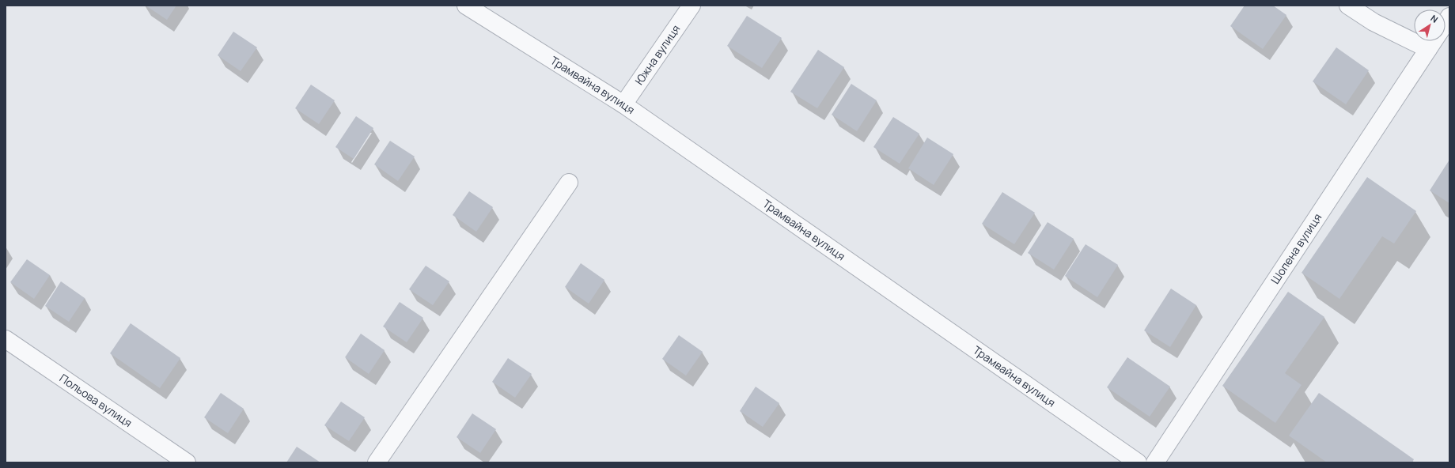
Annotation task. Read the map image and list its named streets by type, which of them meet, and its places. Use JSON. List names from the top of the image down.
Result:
{
  "streets": {
    "street": [
      "Южна вулиця",
      "Трамвайна вулиця",
      "Шопена вулиця",
      "Польова вулиця"
    ]
  },
  "crossings": [
    ["Южна вулиця", "Трамвайна вулиця"]
  ],
  "north": "top right"
}
